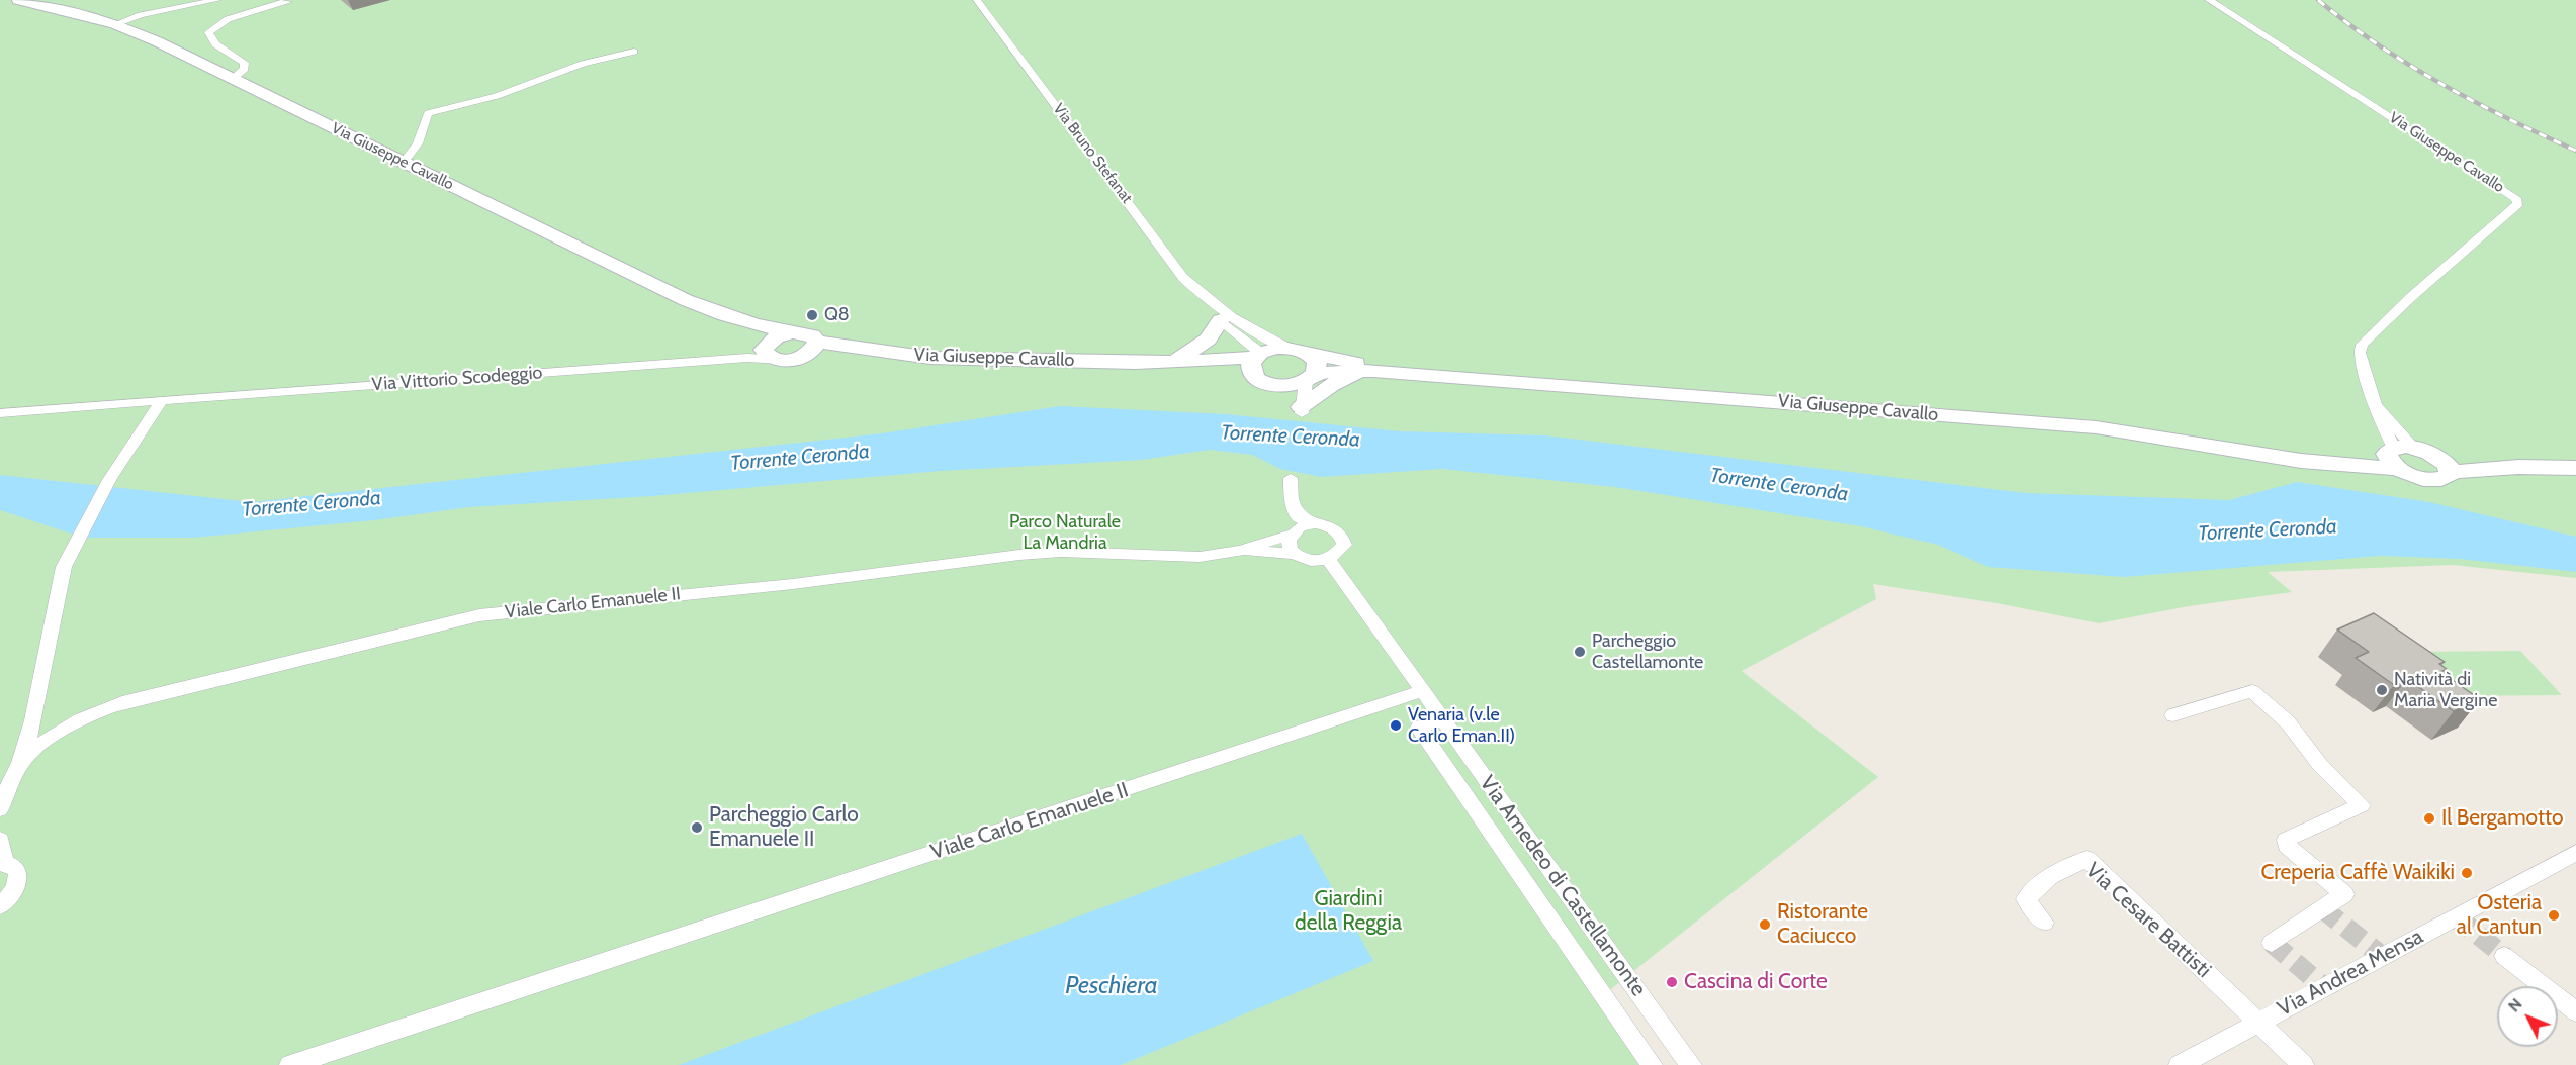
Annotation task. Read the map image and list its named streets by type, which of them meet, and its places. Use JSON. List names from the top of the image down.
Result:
{
  "streets": {
    "street": [
      "Via Giuseppe Cavallo",
      "Via Bruno Stefanat",
      "Via Vittorio Scodeggio",
      "Viale Carlo Emanuele II",
      "Via Amedeo di Castellamonte",
      "Via Cesare Battisti",
      "Via Andrea Mensa"
    ]
  },
  "crossings": [
    ["Via Giuseppe Cavallo", "Via Bruno Stefanat"],
    ["Via Giuseppe Cavallo", "Via Vittorio Scodeggio"],
    ["Viale Carlo Emanuele II", "Via Amedeo di Castellamonte"],
    ["Via Cesare Battisti", "Via Andrea Mensa"]
  ],
  "water": ["Torrente Ceronda", "Peschiera"],
  "parks": ["Parco Naturale La Mandria", "Giardini della Reggia"],
  "places": [
    "Q8",
    "Parcheggio Castellamonte",
    "Natività di Maria Vergine",
    "Venaria (v.le Carlo Eman.II)",
    "Il Bergamotto",
    "Parcheggio Carlo Emanuele II",
    "Creperia Caffè Waikiki",
    "Osteria al Cantun",
    "Ristorante Caciucco",
    "Cascina di Corte"
  ],
  "north": "top left"
}
